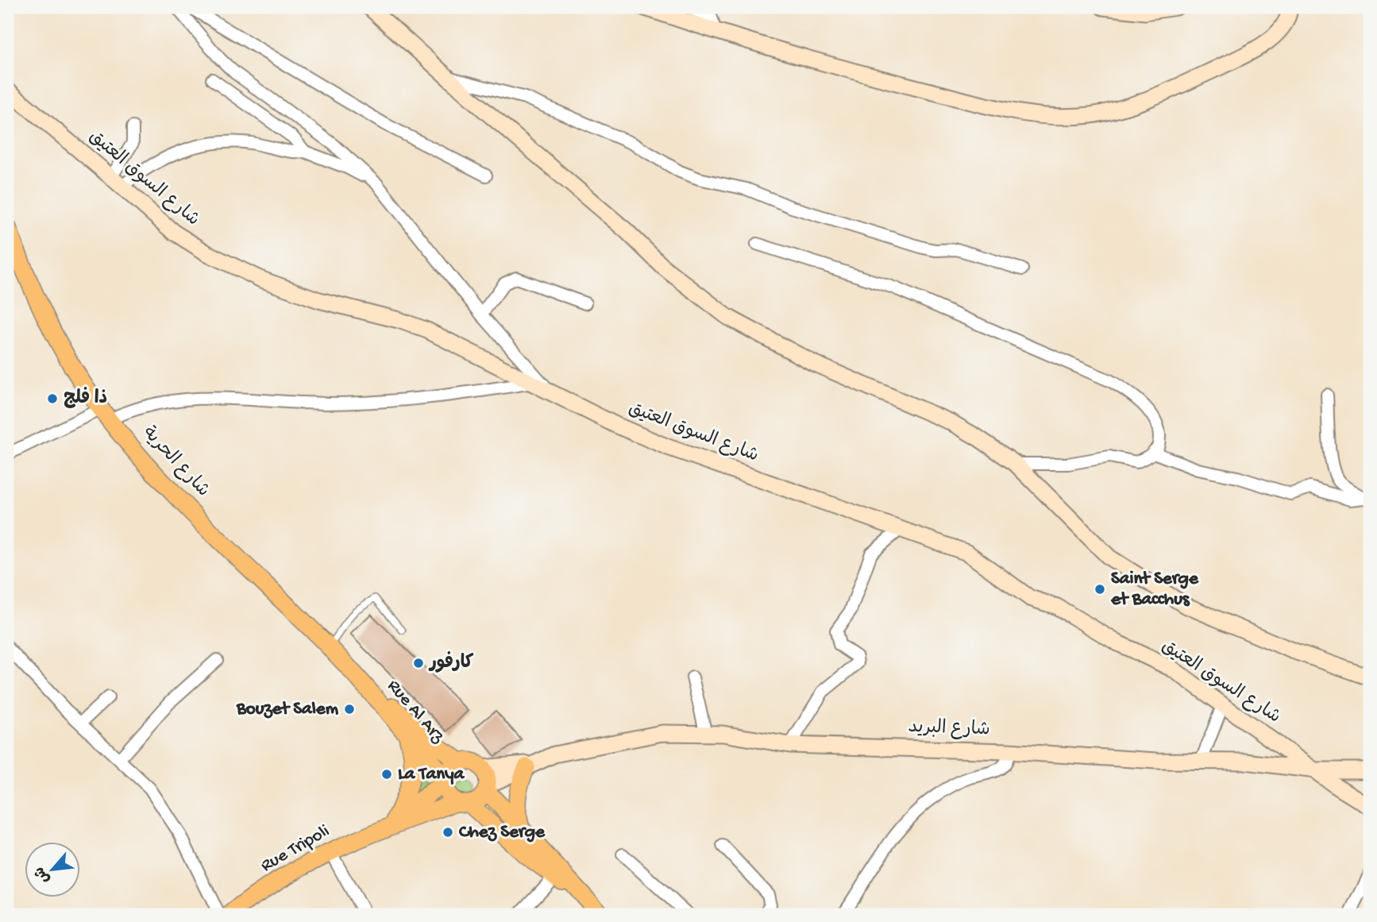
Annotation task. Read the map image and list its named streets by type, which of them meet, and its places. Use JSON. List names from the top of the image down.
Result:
{
  "streets": {
    "main road": ["شارع الحرية", "Rue Al Arz", "Rue Tripoli"],
    "street": ["شارع السوق العتيق", "شارع البريد"]
  },
  "crossings": [
    ["شارع السوق العتيق", "شارع البريد"],
    ["شارع الحرية", "Rue Al Arz"],
    ["Rue Al Arz", "شارع البريد"],
    ["Rue Al Arz", "Rue Tripoli"],
    ["شارع البريد", "Rue Tripoli"]
  ],
  "places": [
    "ذا فلج",
    "Saint Serge et Bacchus",
    "كارفور",
    "Bouzet Salem",
    "La Tanya",
    "Chez Serge"
  ],
  "north": "bottom left"
}
